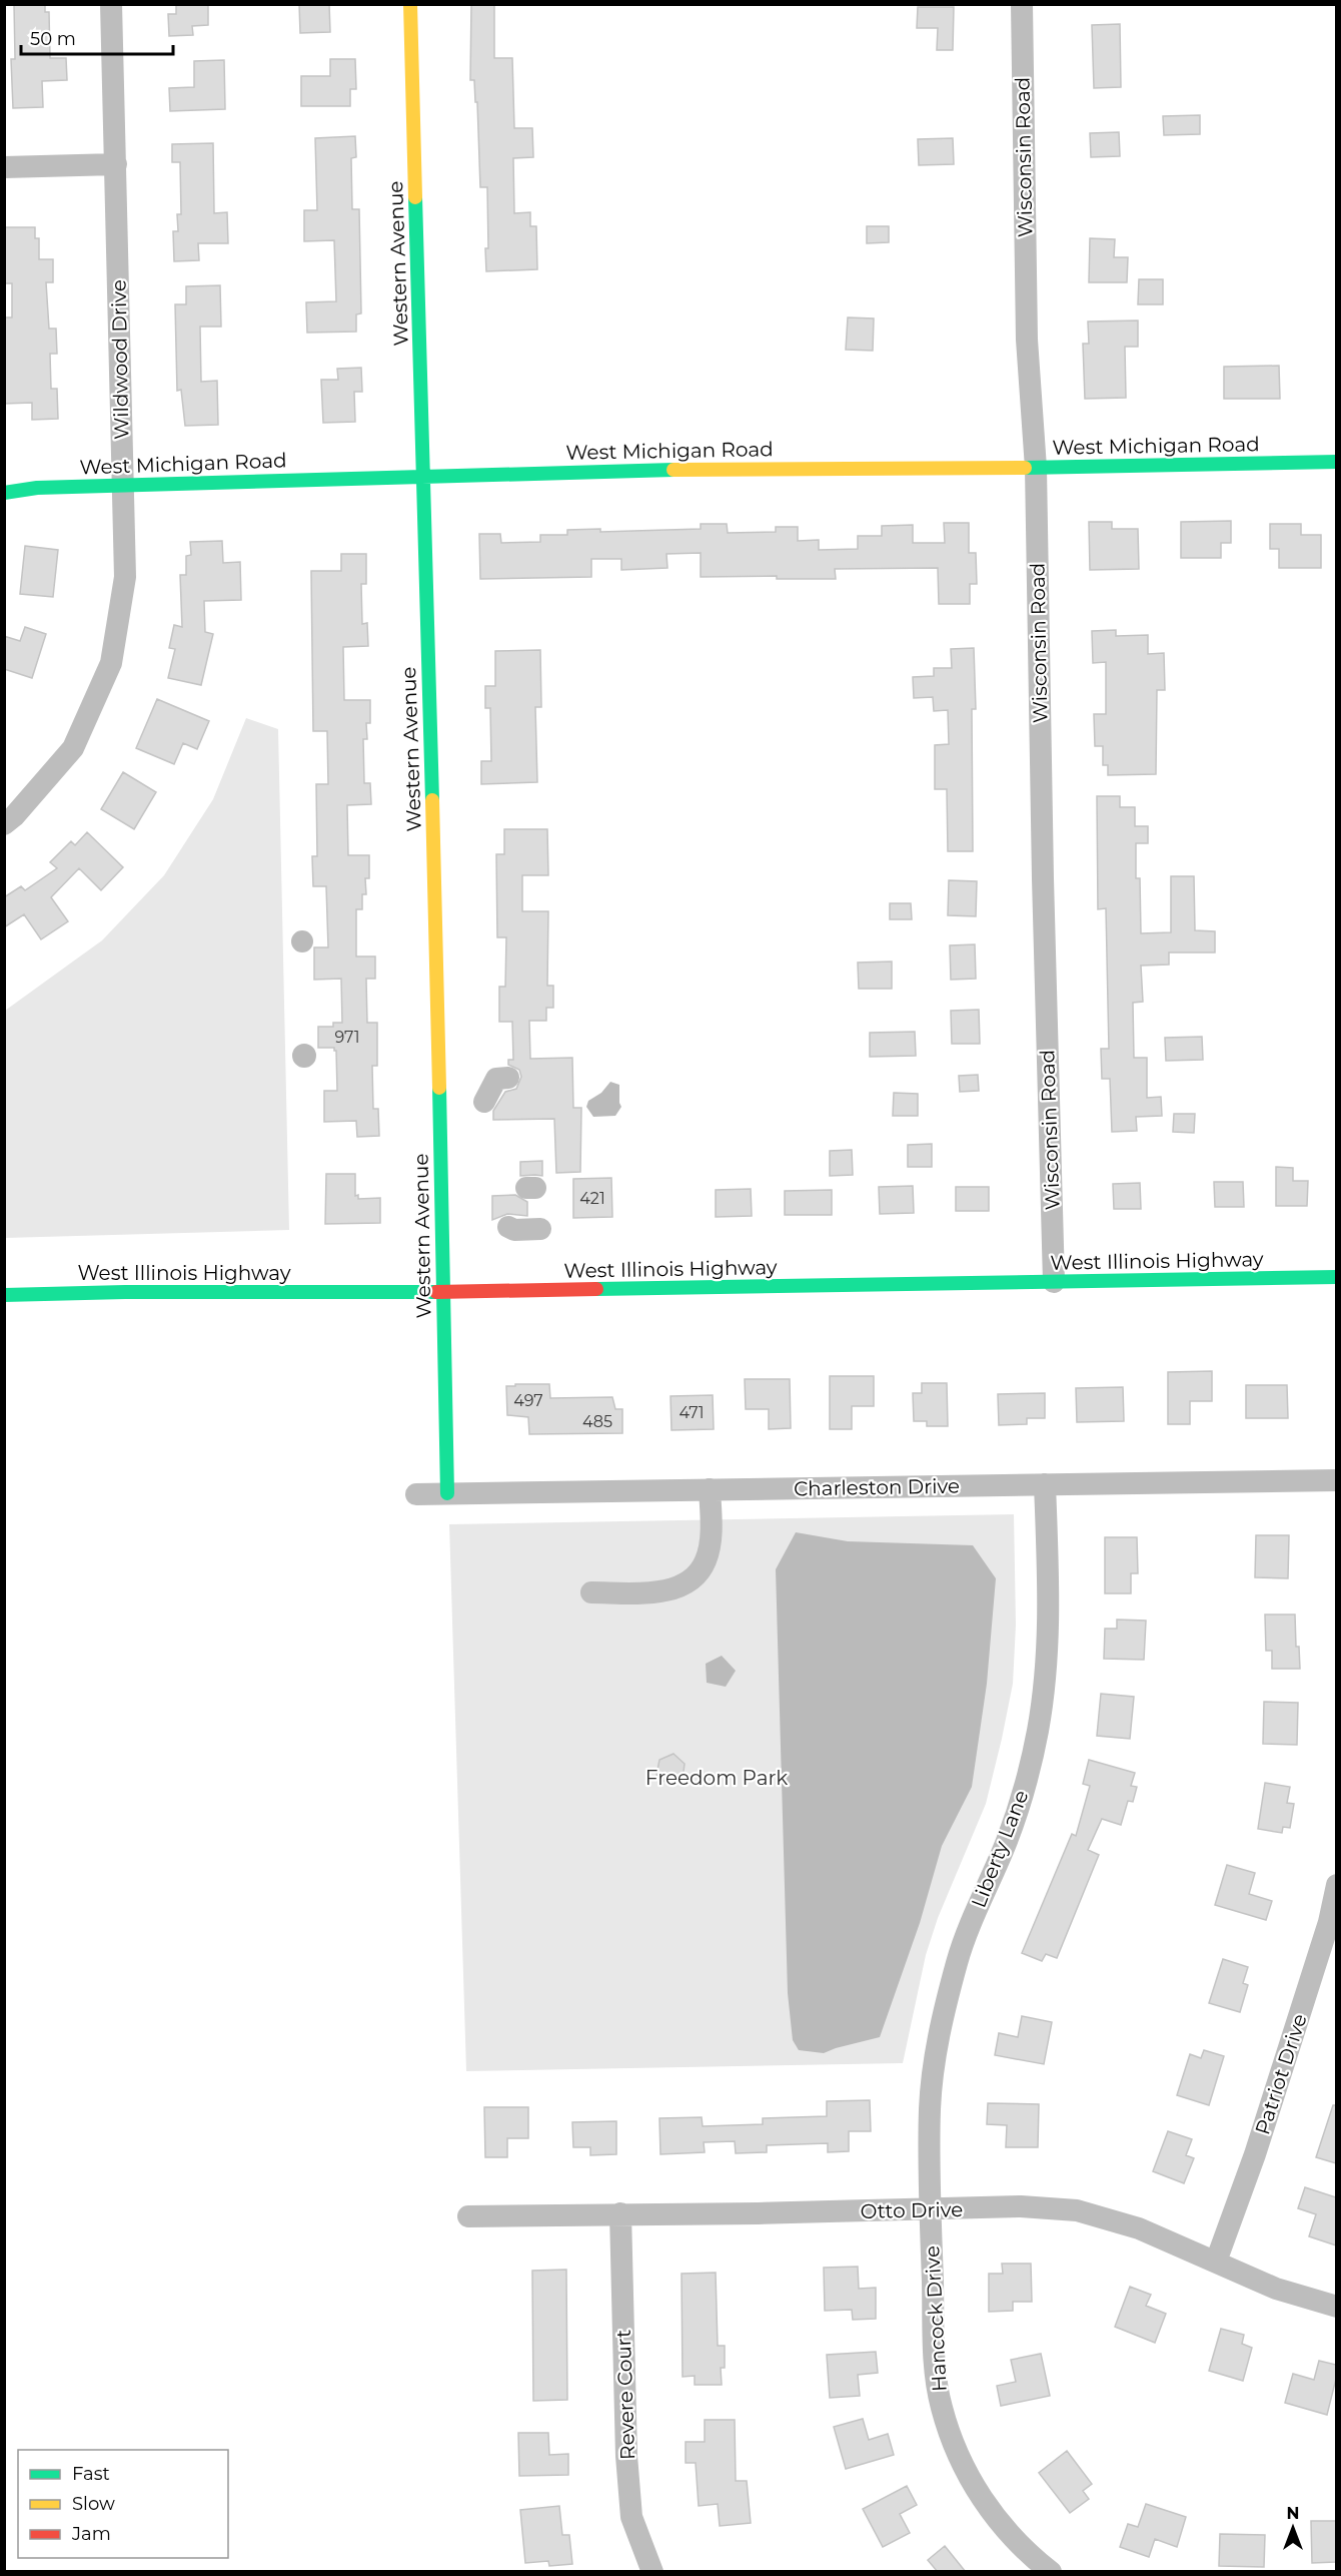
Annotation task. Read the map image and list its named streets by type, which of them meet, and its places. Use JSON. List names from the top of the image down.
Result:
{
  "streets": {
    "street": [
      "Wisconsin Road",
      "Western Avenue",
      "Wildwood Drive",
      "West Michigan Road",
      "West Illinois Highway",
      "Charleston Drive",
      "Liberty Lane",
      "Patriot Drive",
      "Otto Drive",
      "Hancock Drive",
      "Revere Court"
    ]
  },
  "crossings": [
    ["Wisconsin Road", "West Michigan Road"],
    ["Wisconsin Road", "West Illinois Highway"],
    ["Western Avenue", "West Michigan Road"],
    ["Western Avenue", "West Illinois Highway"],
    ["Western Avenue", "Charleston Drive"],
    ["Wildwood Drive", "West Michigan Road"],
    ["Charleston Drive", "Liberty Lane"],
    ["Liberty Lane", "Otto Drive"],
    ["Liberty Lane", "Hancock Drive"],
    ["Patriot Drive", "Otto Drive"],
    ["Otto Drive", "Hancock Drive"],
    ["Otto Drive", "Revere Court"]
  ],
  "parks": ["Freedom Park"],
  "house_numbers": [
    "971",
    "421",
    "497",
    "471",
    "485"
  ],
  "legend": ["Fast", "Slow", "Jam"],
  "scale_bar": "50 m",
  "north": "top"
}
